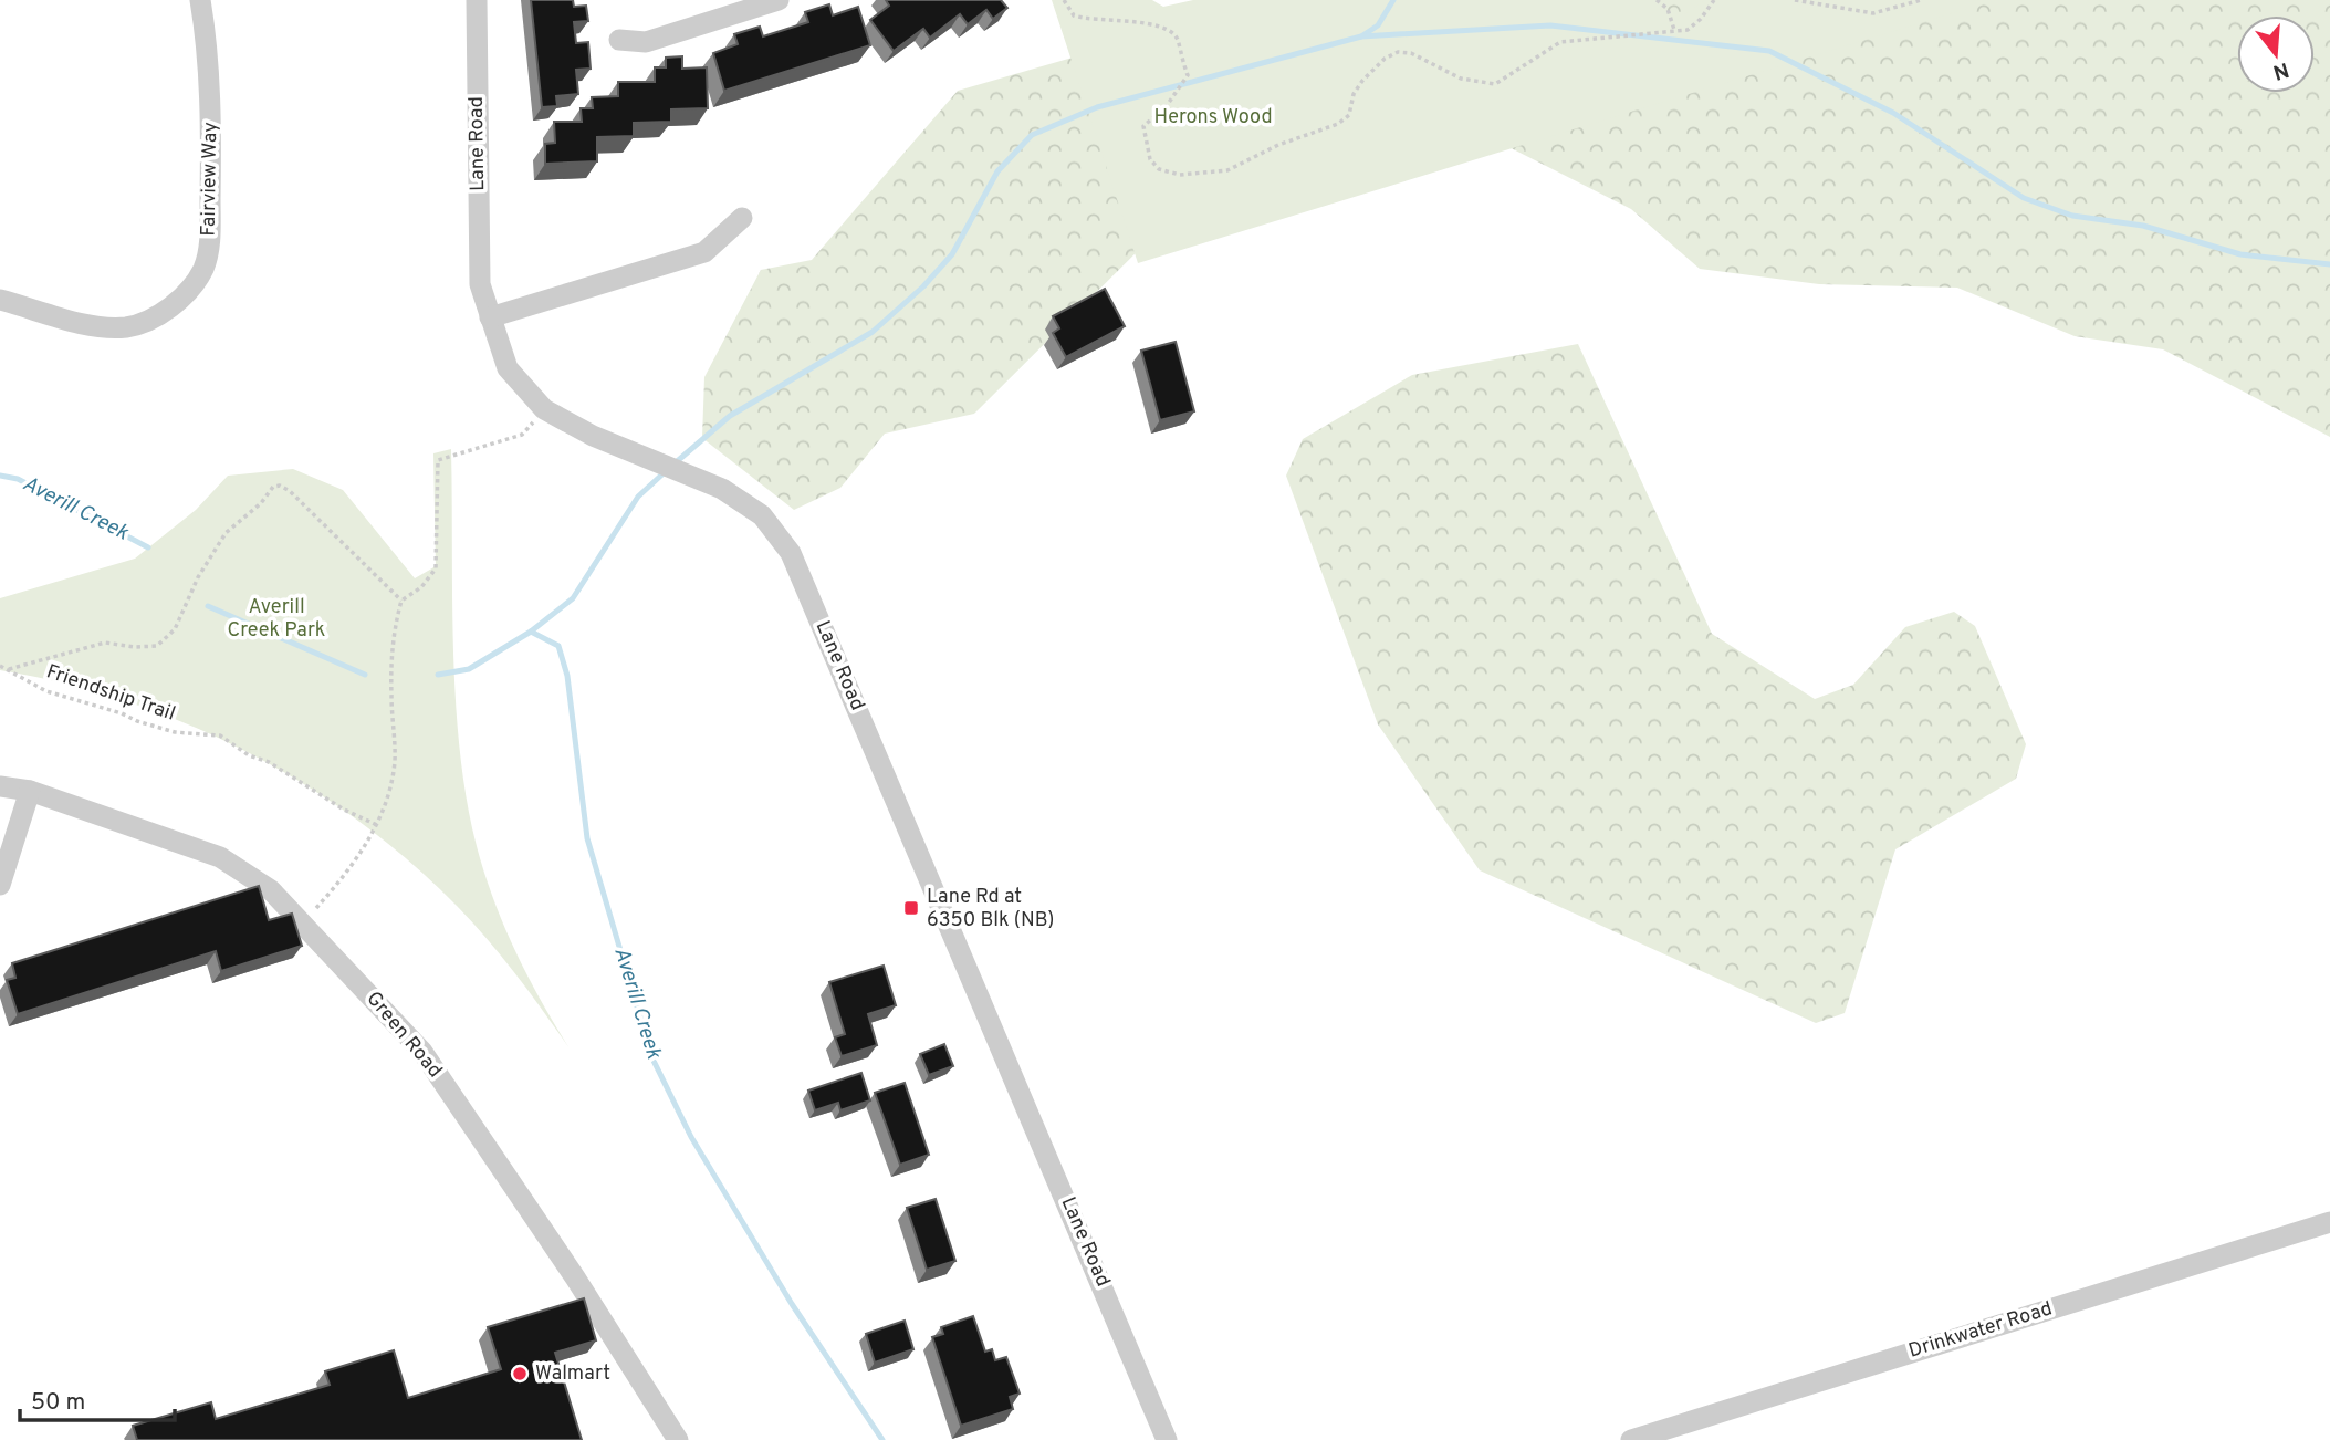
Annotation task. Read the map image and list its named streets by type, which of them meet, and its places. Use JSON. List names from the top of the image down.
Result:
{
  "streets": {
    "street": [
      "Lane Road",
      "Fairview Way",
      "Green Road",
      "Drinkwater Road"
    ],
    "path": ["Friendship Trail"]
  },
  "water": ["Averill Creek"],
  "parks": ["Herons Wood", "Averill Creek Park"],
  "places": {
    "transit": ["Lane Rd at 6350 Blk (NB)"],
    "other": ["Walmart"]
  },
  "scale_bar": "50 m",
  "north": "bottom"
}
